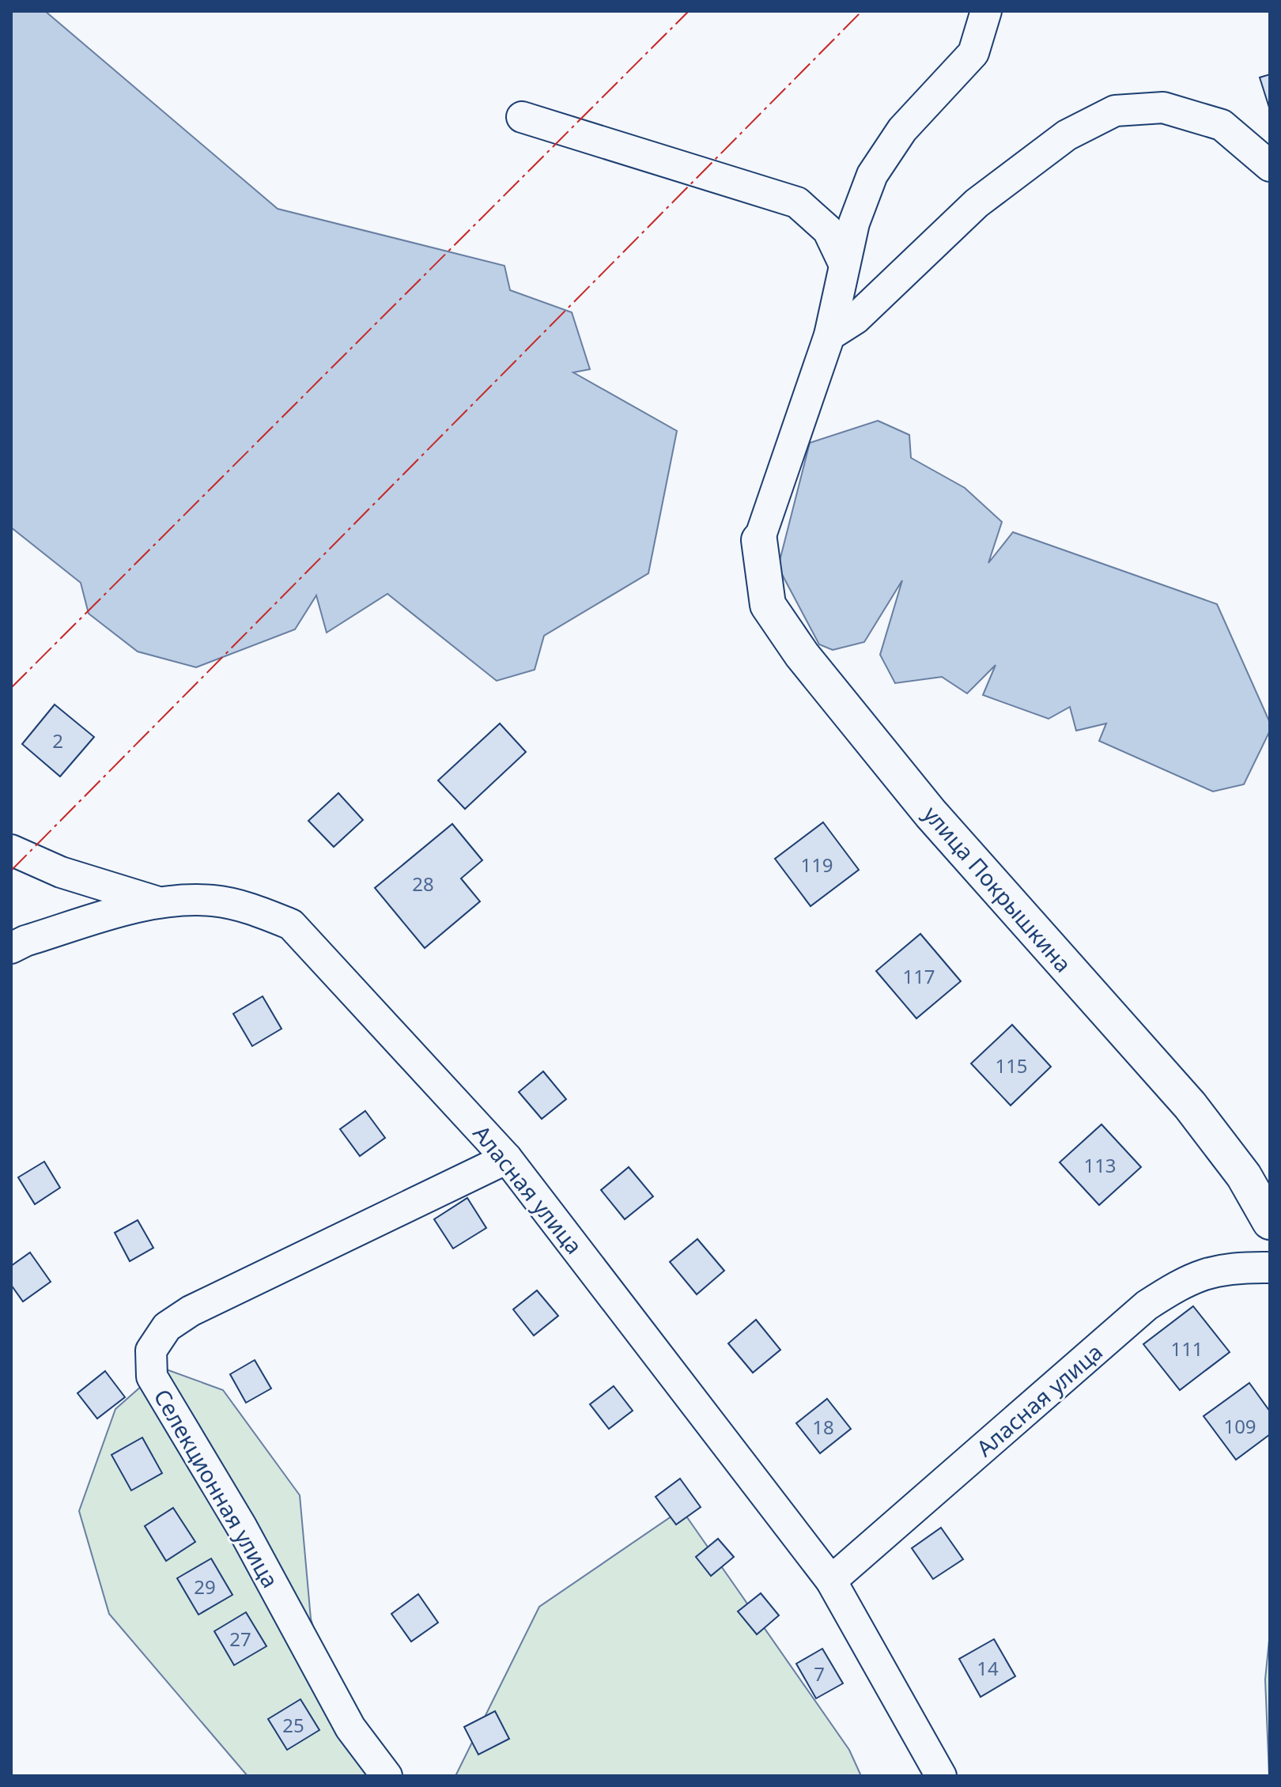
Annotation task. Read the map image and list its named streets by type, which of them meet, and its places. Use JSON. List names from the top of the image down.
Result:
{
  "streets": {
    "street": ["улица Покрышкина", "Аласная улица", "Селекционная улица"]
  },
  "crossings": [
    ["Аласная улица", "Селекционная улица"]
  ],
  "house_numbers": [
    "2",
    "119",
    "28",
    "117",
    "115",
    "113",
    "111",
    "109",
    "18",
    "29",
    "27",
    "14",
    "7",
    "25"
  ]
}
